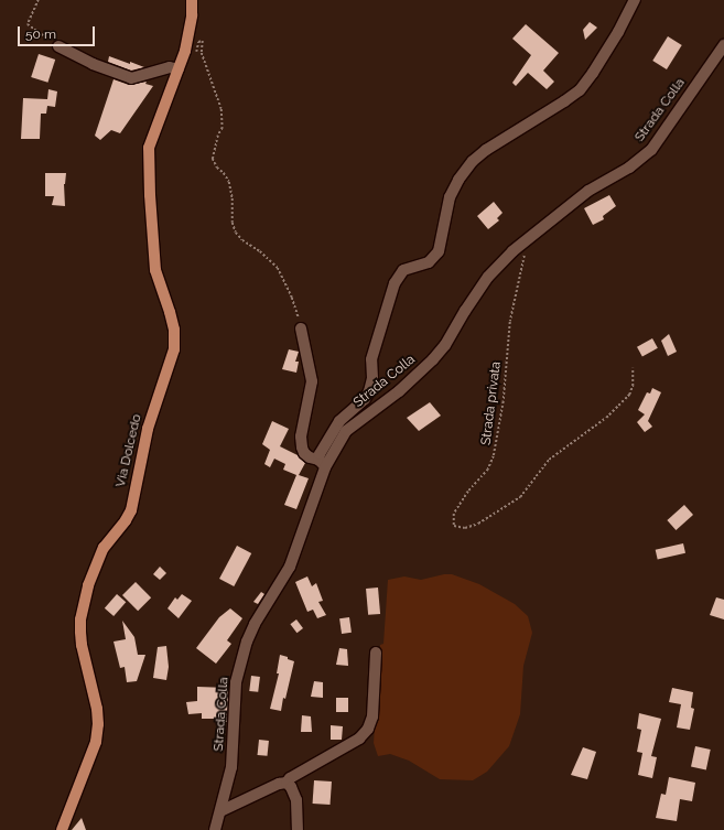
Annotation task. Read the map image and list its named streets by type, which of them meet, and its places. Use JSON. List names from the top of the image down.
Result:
{
  "streets": {
    "main road": ["Via Dolcedo"],
    "street": ["Strada Colla"],
    "path": ["Strada privata"]
  },
  "scale_bar": "50 m"
}
